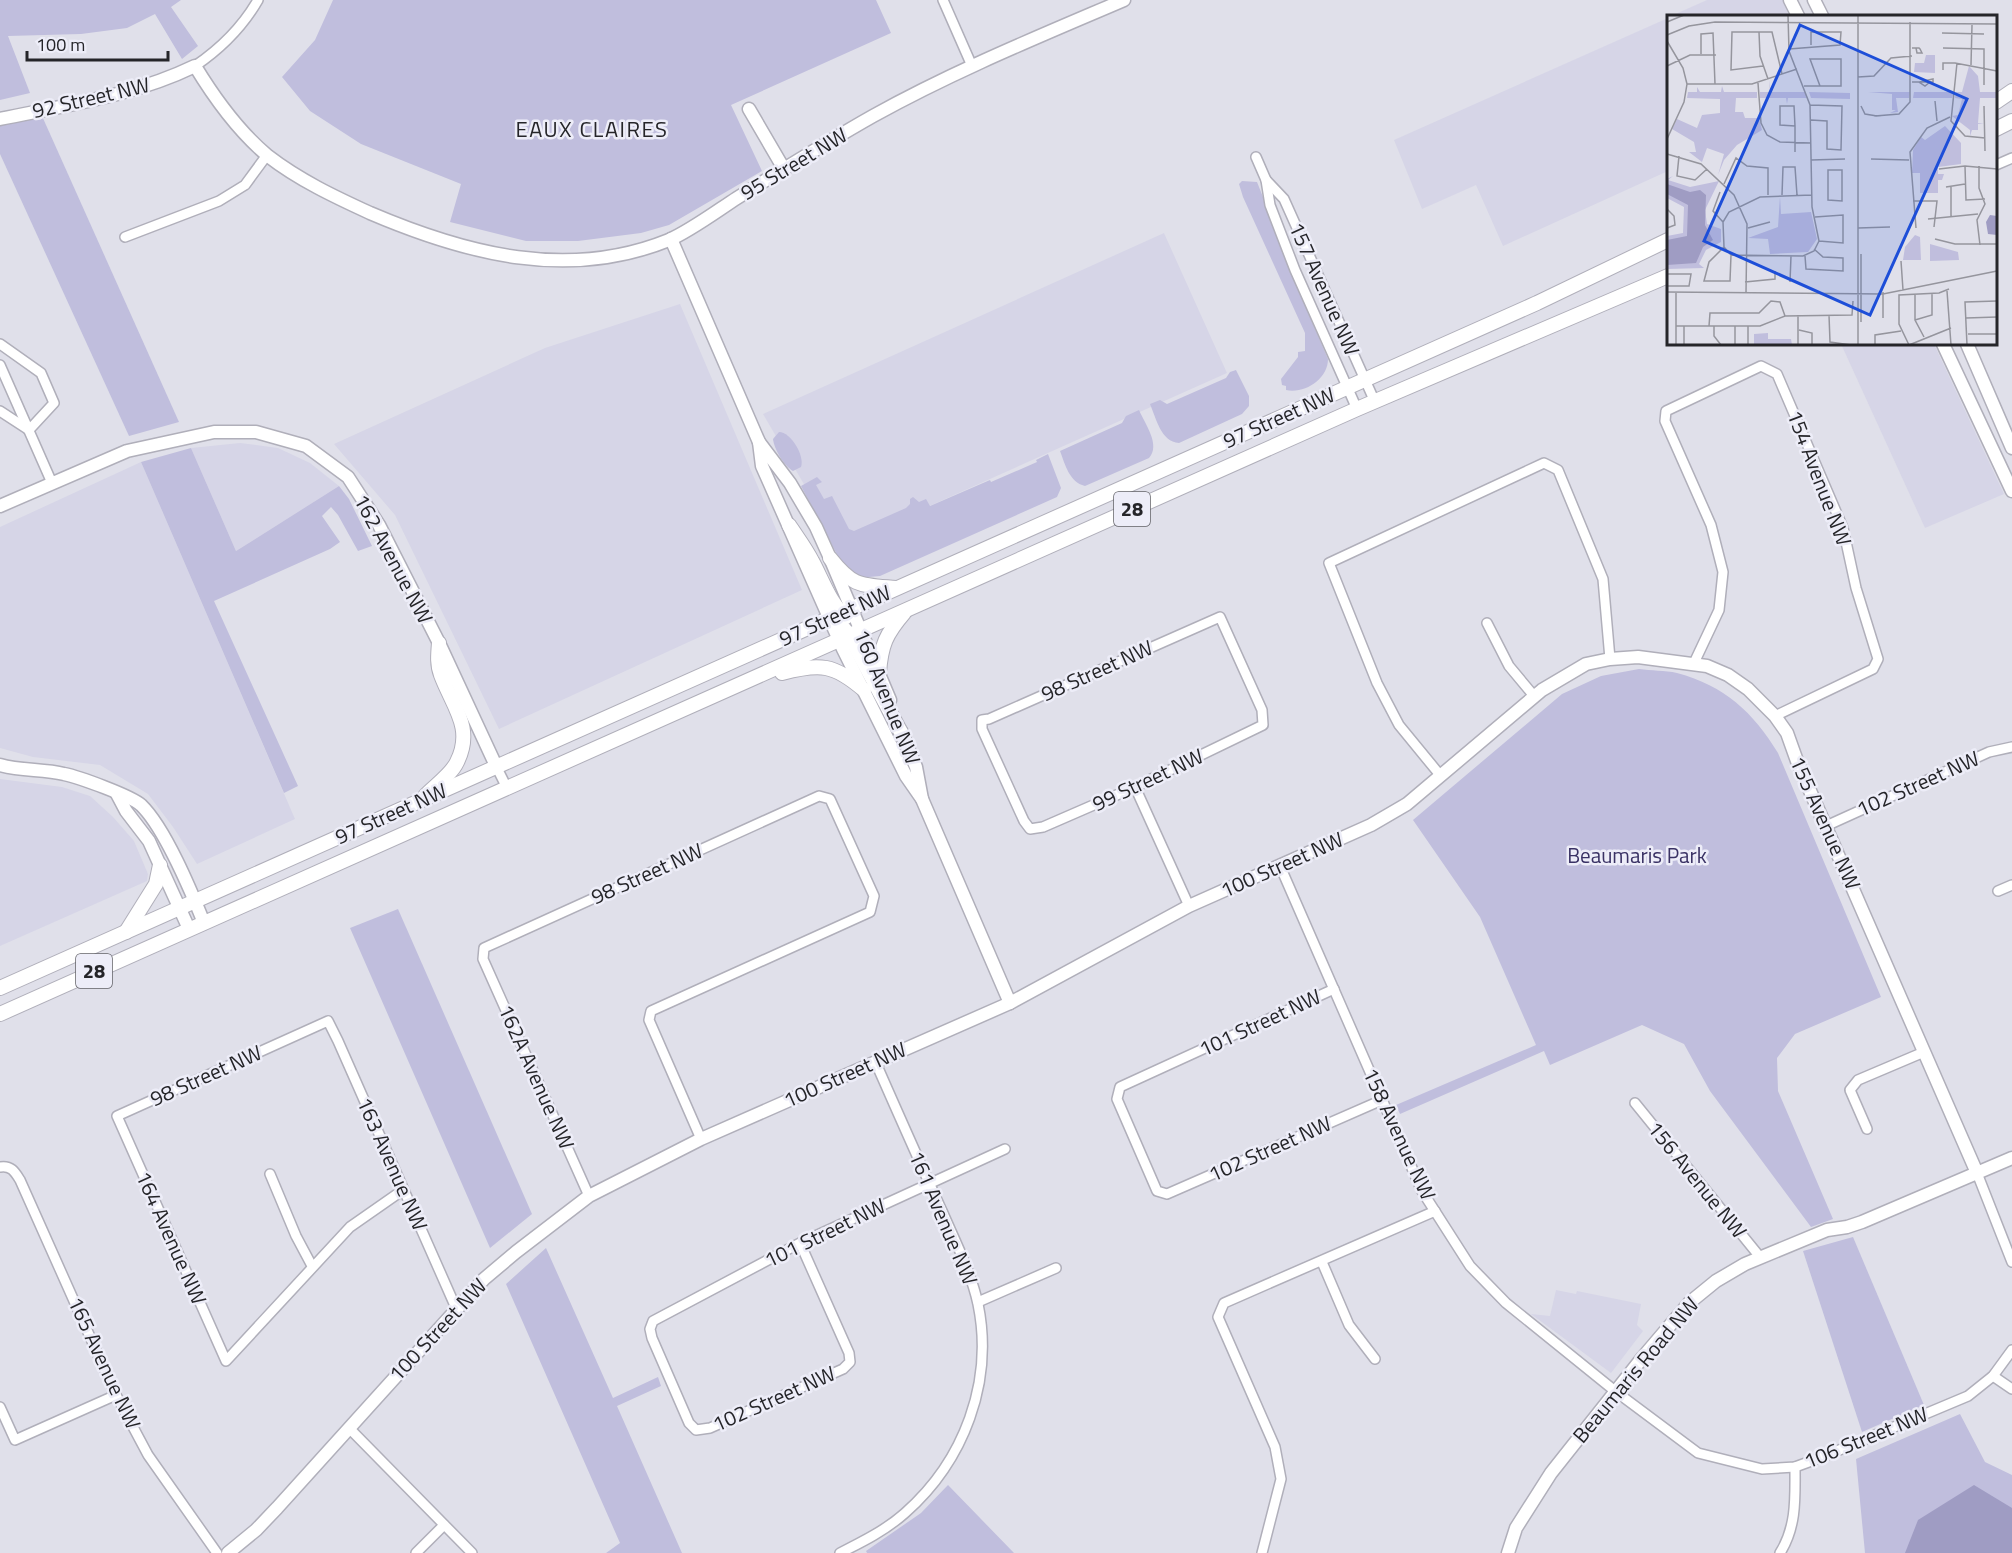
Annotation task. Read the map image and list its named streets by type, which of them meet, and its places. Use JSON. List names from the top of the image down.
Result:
{
  "streets": {
    "main road": ["97 Street NW", "28"],
    "street": [
      "92 Street NW",
      "95 Street NW",
      "157 Avenue NW",
      "154 Avenue NW",
      "162 Avenue NW",
      "98 Street NW",
      "160 Avenue NW",
      "99 Street NW",
      "102 Street NW",
      "155 Avenue NW",
      "100 Street NW",
      "101 Street NW",
      "162A Avenue NW",
      "158 Avenue NW",
      "163 Avenue NW",
      "156 Avenue NW",
      "161 Avenue NW",
      "164 Avenue NW",
      "165 Avenue NW",
      "Beaumaris Road NW",
      "106 Street NW"
    ]
  },
  "crossings": [
    ["95 Street NW", "160 Avenue NW"],
    ["157 Avenue NW", "97 Street NW"],
    ["97 Street NW", "162 Avenue NW"],
    ["97 Street NW", "160 Avenue NW"],
    ["154 Avenue NW", "155 Avenue NW"],
    ["154 Avenue NW", "100 Street NW"],
    ["98 Street NW", "99 Street NW"],
    ["98 Street NW", "100 Street NW"],
    ["98 Street NW", "162A Avenue NW"],
    ["98 Street NW", "163 Avenue NW"],
    ["98 Street NW", "164 Avenue NW"],
    ["160 Avenue NW", "100 Street NW"],
    ["102 Street NW", "155 Avenue NW"],
    ["102 Street NW", "101 Street NW"],
    ["102 Street NW", "158 Avenue NW"],
    ["155 Avenue NW", "100 Street NW"],
    ["155 Avenue NW", "Beaumaris Road NW"],
    ["100 Street NW", "162A Avenue NW"],
    ["100 Street NW", "158 Avenue NW"],
    ["100 Street NW", "163 Avenue NW"],
    ["100 Street NW", "161 Avenue NW"],
    ["101 Street NW", "158 Avenue NW"],
    ["101 Street NW", "161 Avenue NW"],
    ["158 Avenue NW", "Beaumaris Road NW"],
    ["158 Avenue NW", "106 Street NW"],
    ["156 Avenue NW", "Beaumaris Road NW"]
  ],
  "districts": ["EAUX CLAIRES"],
  "parks": ["Beaumaris Park"],
  "scale_bar": "100 m"
}
